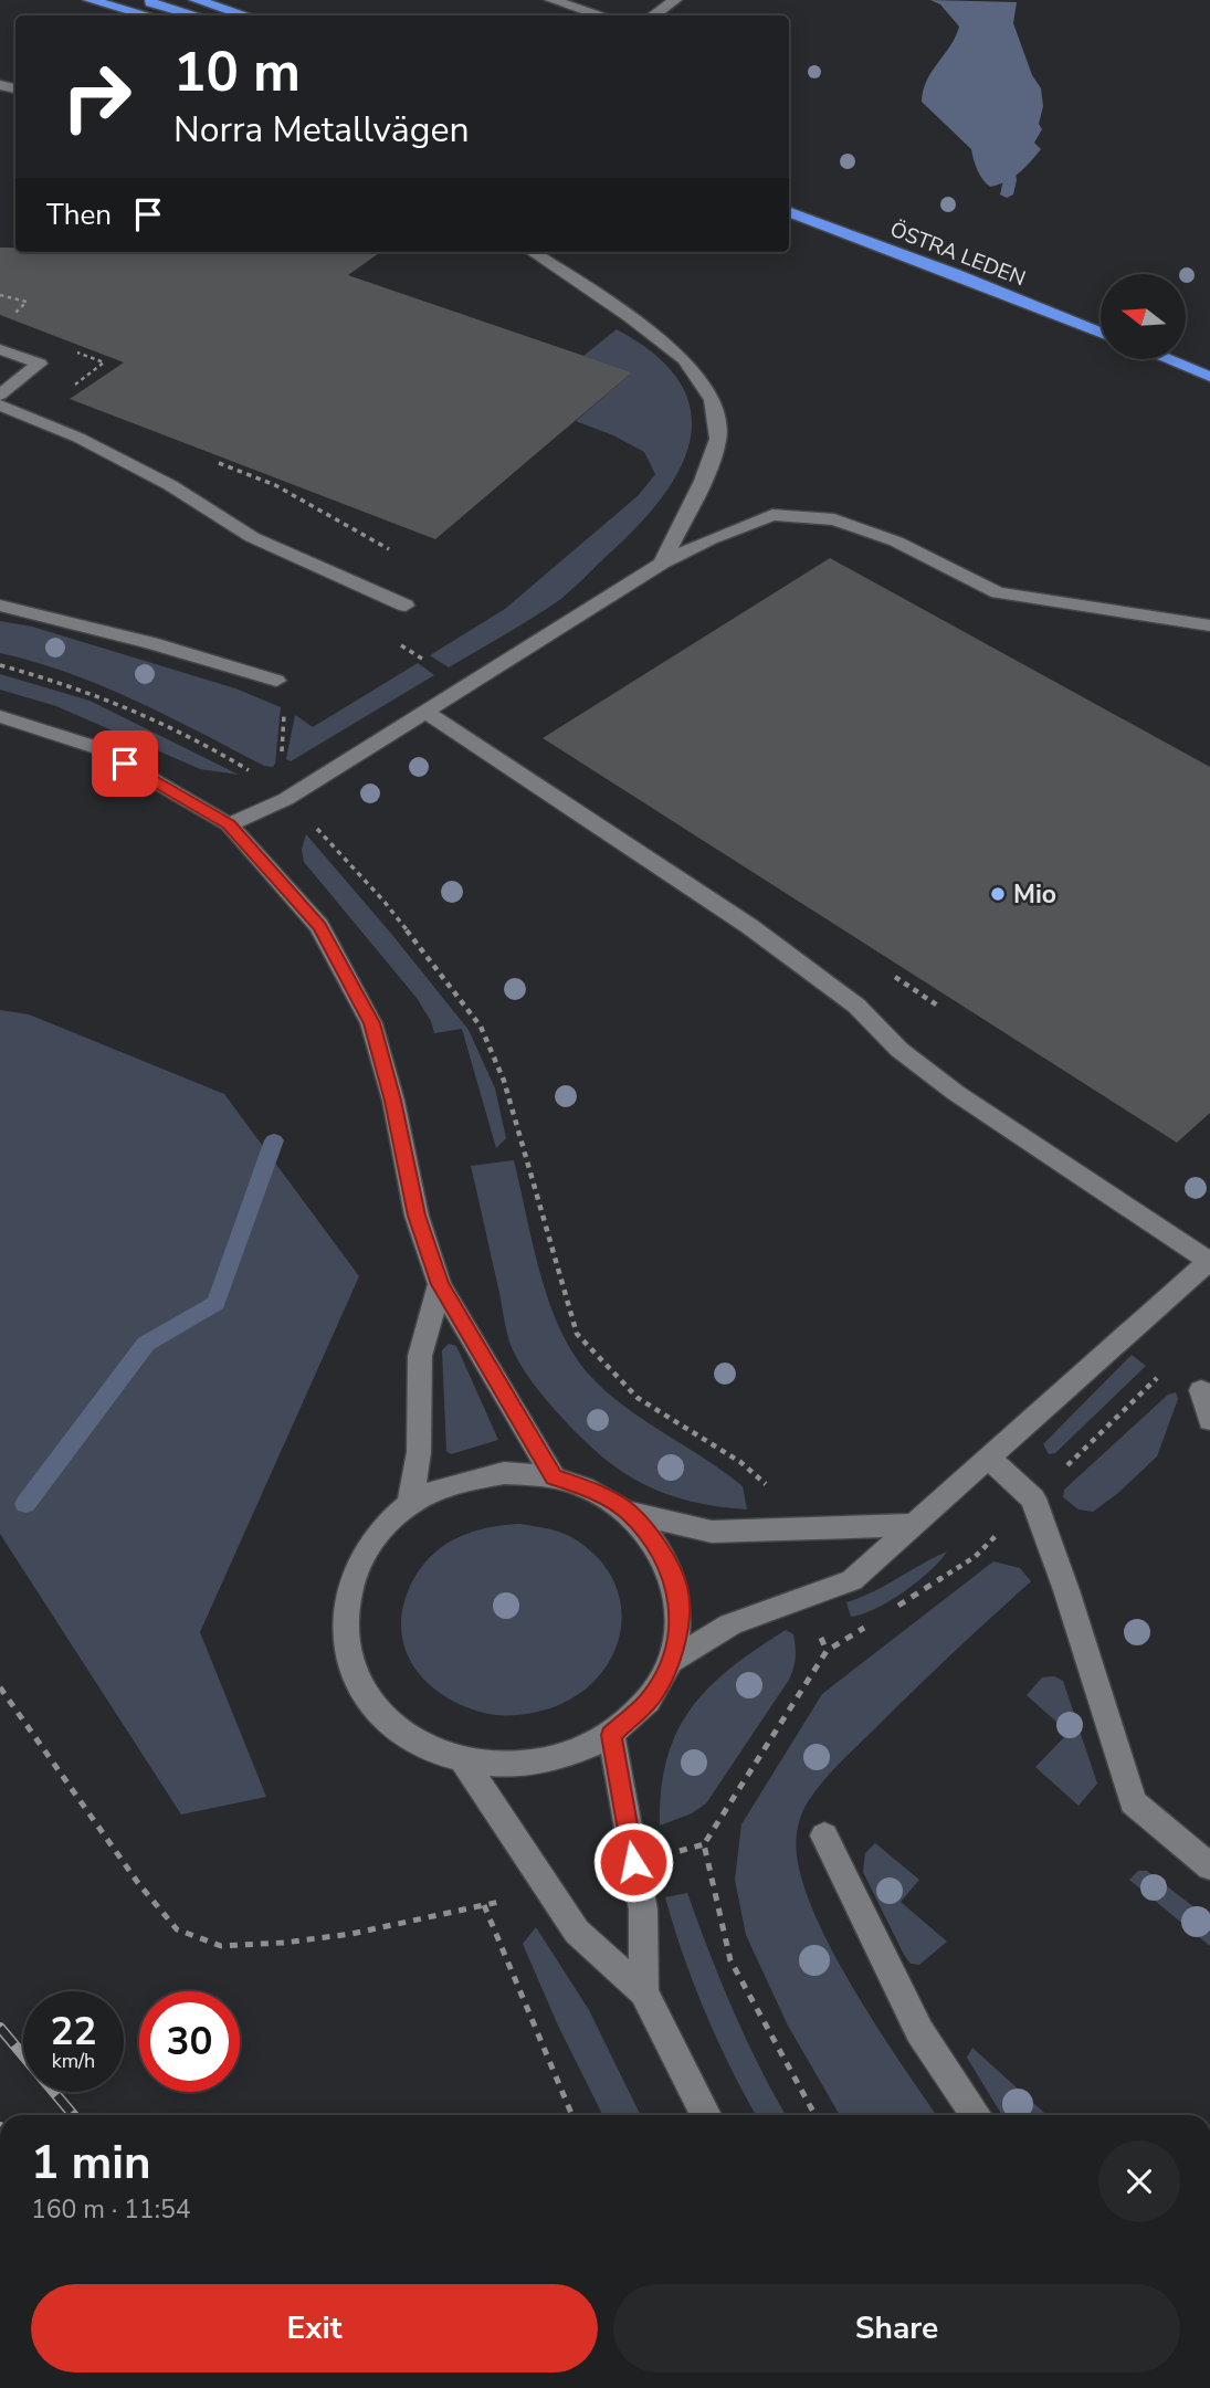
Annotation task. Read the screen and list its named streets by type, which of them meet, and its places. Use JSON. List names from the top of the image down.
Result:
{
  "streets": {
    "highway": ["ÖSTRA LEDEN"]
  },
  "places": ["Mio"],
  "north": "left",
  "page": {
    "turn": ["10 m", "Norra Metallvägen"],
    "then": "Then",
    "speed": "22 km/h",
    "limit": "30",
    "heading": ["1 min", "160 m · 11:54"],
    "buttons": ["Exit", "Share"]
  }
}
